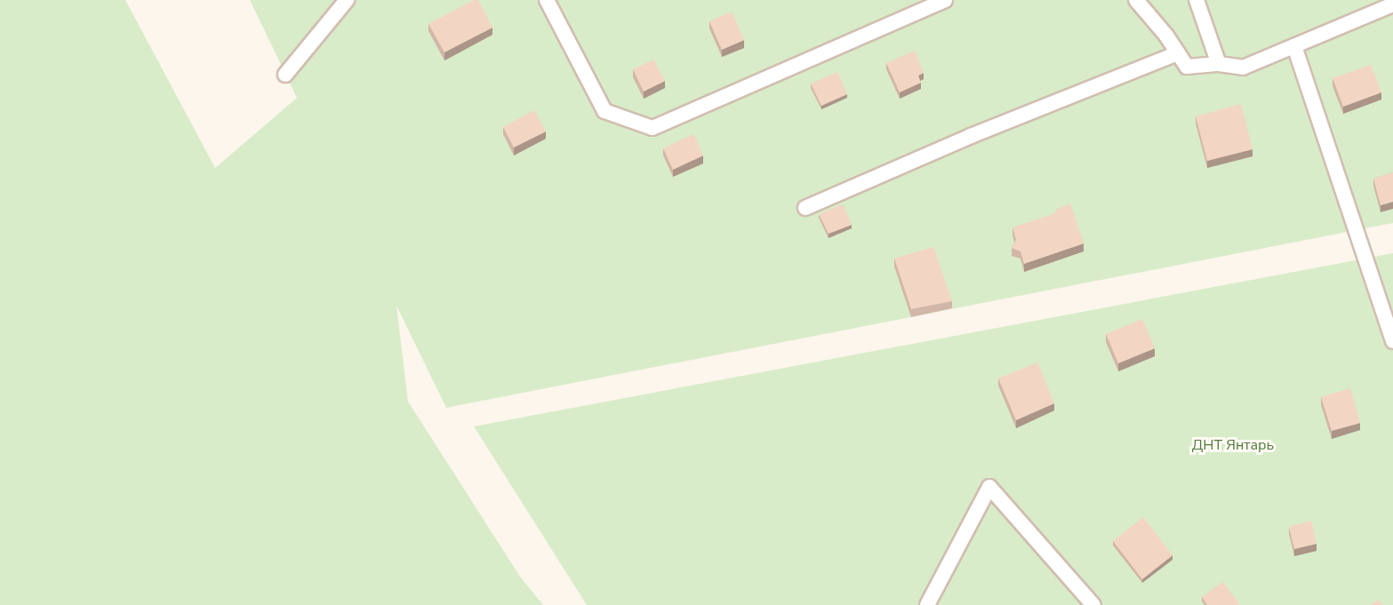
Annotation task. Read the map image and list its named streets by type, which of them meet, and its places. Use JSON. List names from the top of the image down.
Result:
{
  "parks": ["ДНТ Янтарь"]
}
